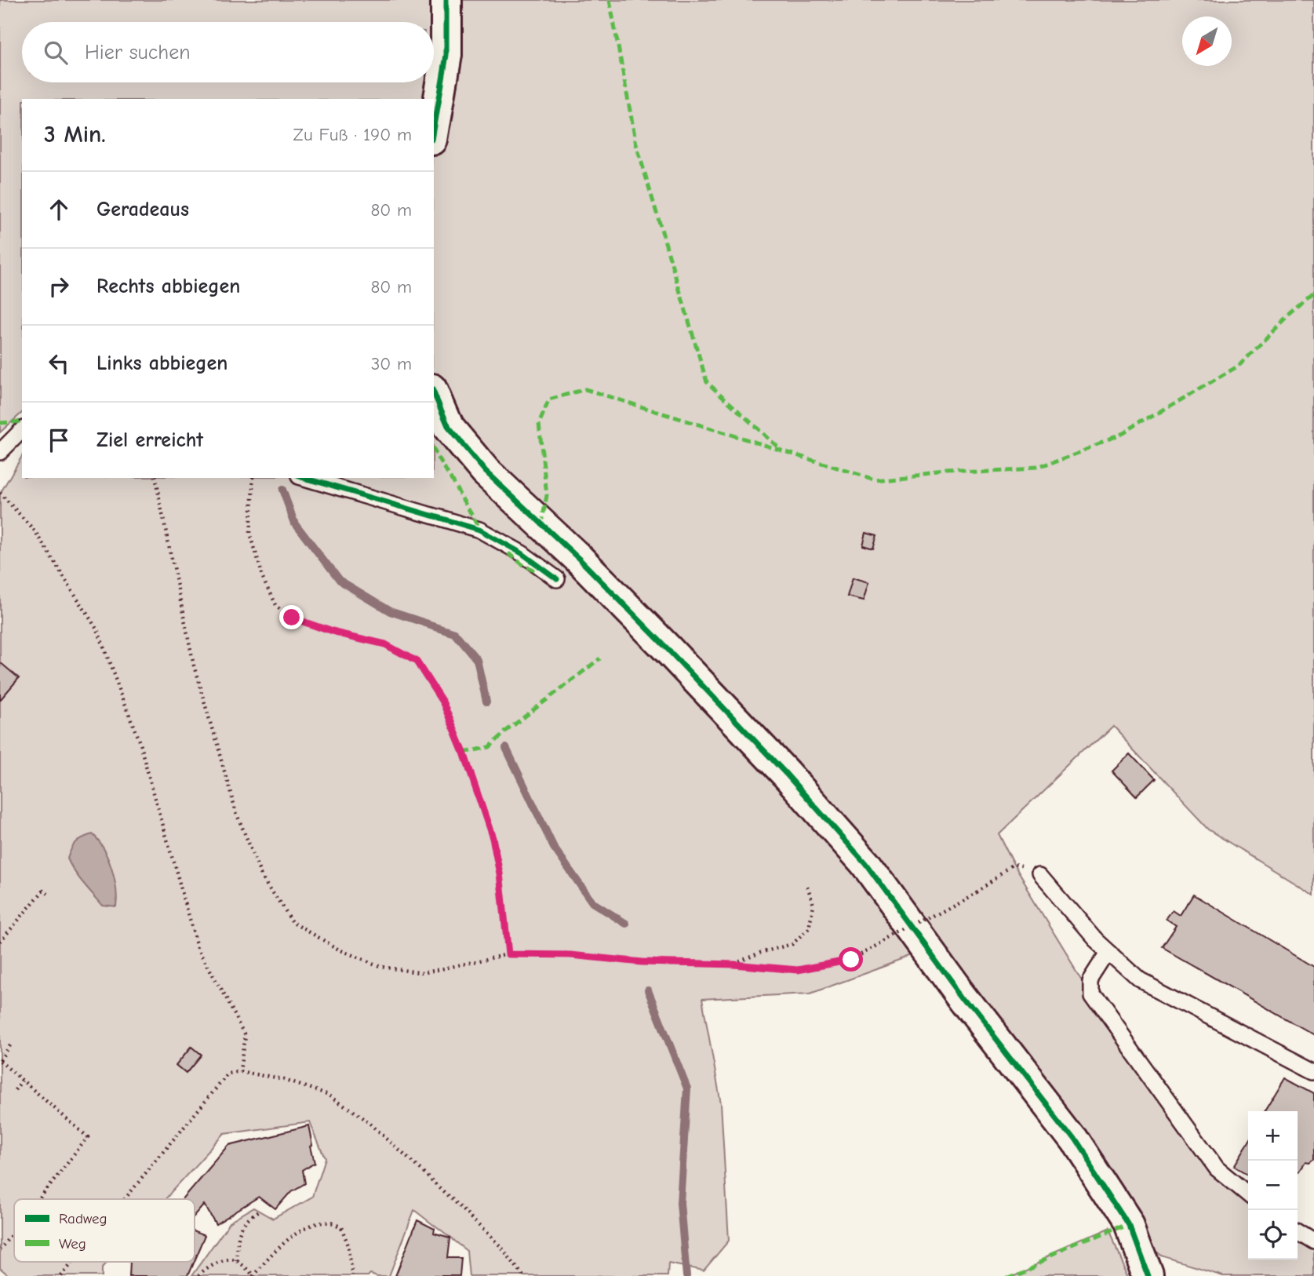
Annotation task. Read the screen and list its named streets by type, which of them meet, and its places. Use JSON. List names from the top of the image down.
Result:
{
  "legend": ["Radweg", "Weg"],
  "north": "bottom left",
  "page": {
    "search": "Hier suchen",
    "heading": ["3 Min.", "Zu Fuß · 190 m"],
    "list": [
      ["Geradeaus", "80 m"],
      ["Rechts abbiegen", "80 m"],
      ["Links abbiegen", "30 m"],
      "Ziel erreicht"
    ],
    "map_buttons": ["+", "−"]
  }
}
